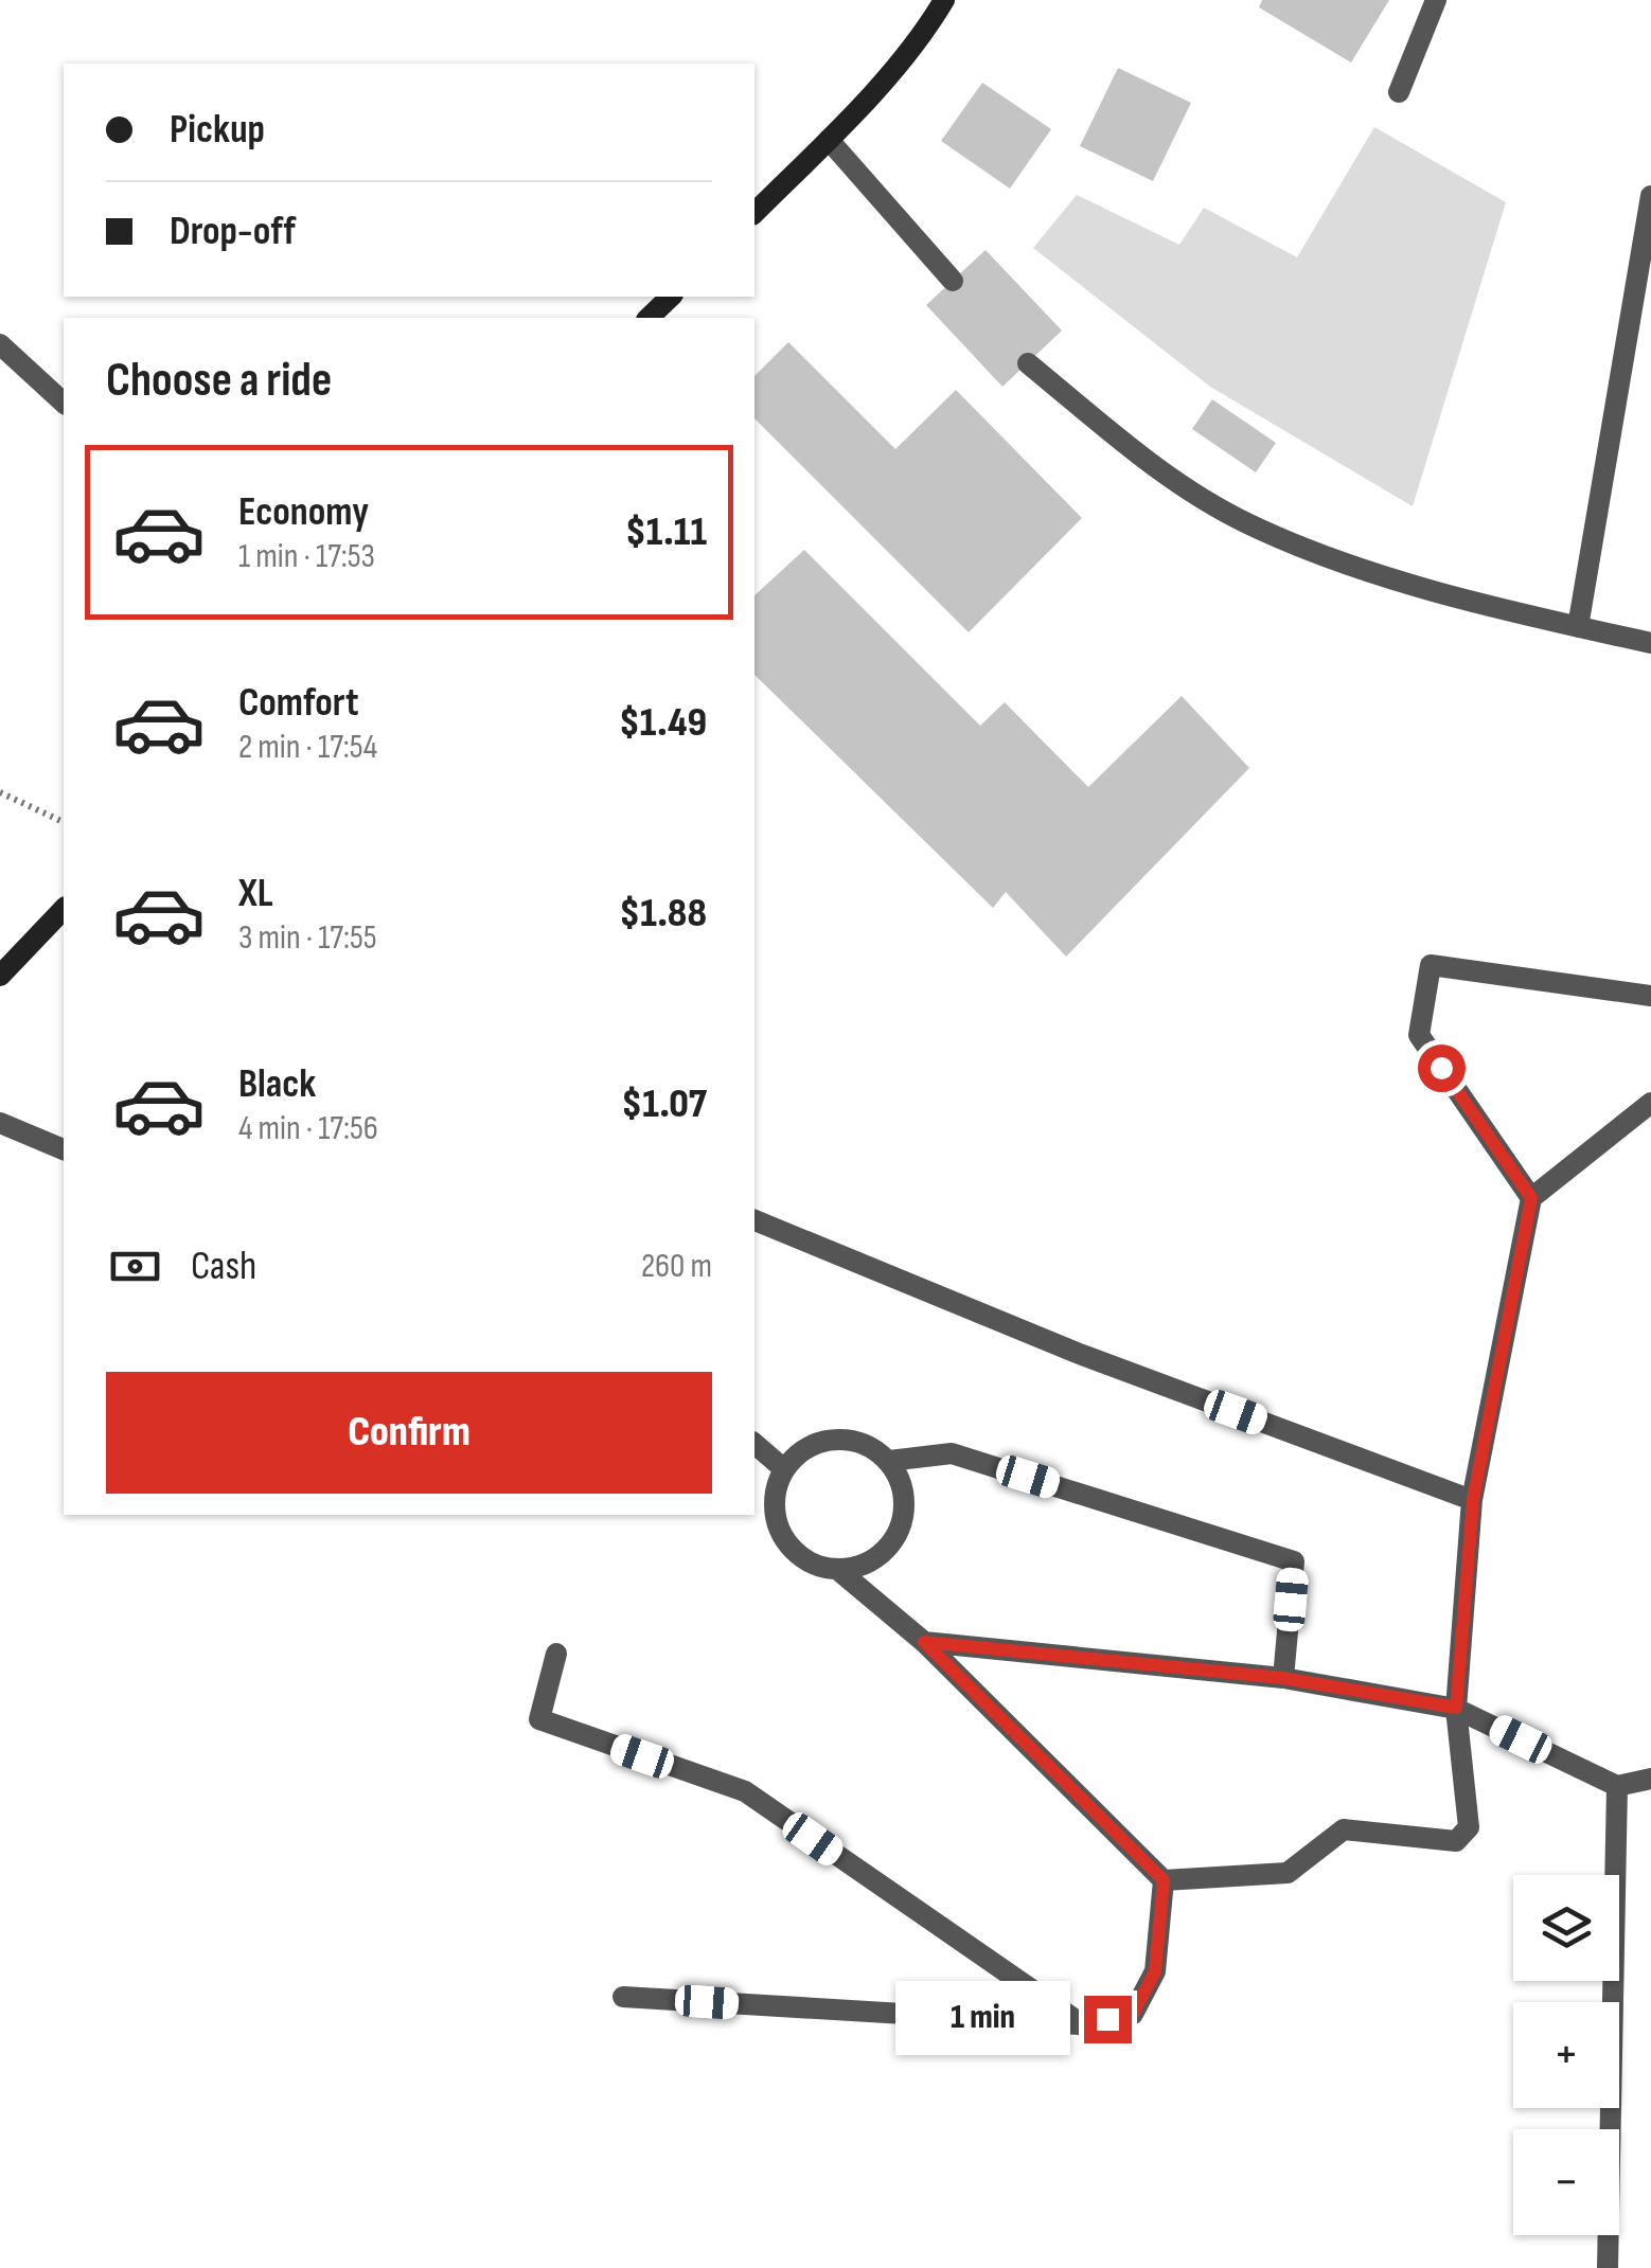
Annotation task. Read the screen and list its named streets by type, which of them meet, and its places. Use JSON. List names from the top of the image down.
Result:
{
  "page": {
    "banner": ["Pickup", "Drop-off"],
    "heading": "Choose a ride",
    "list": [
      {
        "name": "Economy",
        "note": "1 min · 17:53",
        "value": "$1.11"
      },
      {
        "name": "Comfort",
        "note": "2 min · 17:54",
        "value": "$1.49"
      },
      {
        "name": "XL",
        "note": "3 min · 17:55",
        "value": "$1.88"
      },
      {
        "name": "Black",
        "note": "4 min · 17:56",
        "value": "$1.07"
      }
    ],
    "pay": ["Cash", "260 m"],
    "buttons": "Confirm",
    "map_buttons": ["+", "−"],
    "bubble": "1 min"
  }
}
